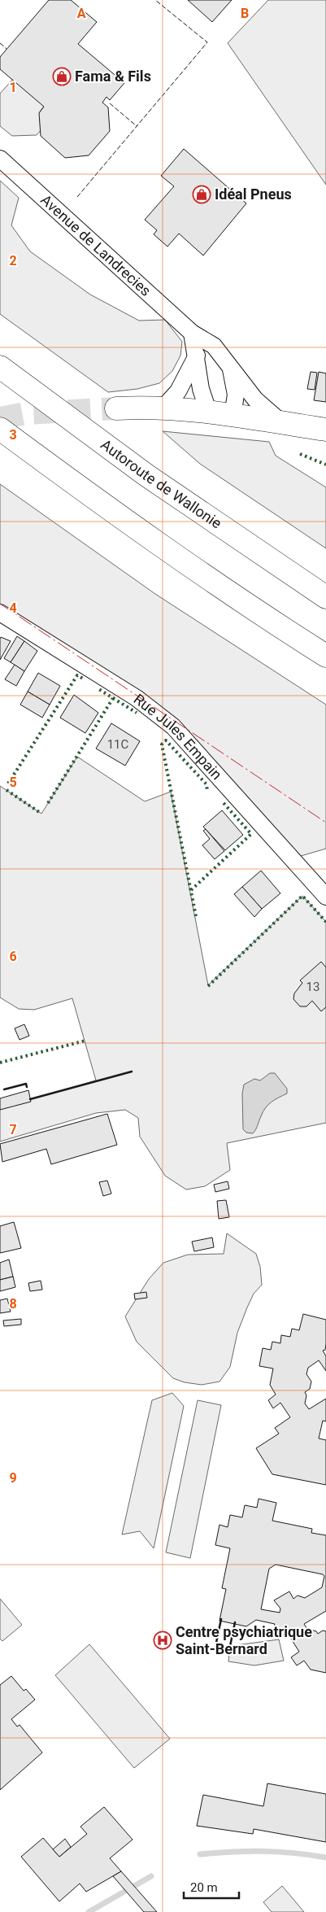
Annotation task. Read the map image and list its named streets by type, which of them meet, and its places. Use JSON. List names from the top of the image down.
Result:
{
  "streets": {
    "main road": ["Autoroute de Wallonie"],
    "street": ["Avenue de Landrecies", "Rue Jules Empain"]
  },
  "places": {
    "shop": ["Fama & Fils", "Idéal Pneus"],
    "hospital": ["Centre psychiatrique Saint-Bernard"]
  },
  "house_numbers": ["11C", "13"],
  "scale_bar": "20 m",
  "grid": {
    "columns": ["A", "B"],
    "rows": [
      "1",
      "2",
      "3",
      "4",
      "5",
      "6",
      "7",
      "8",
      "9"
    ]
  }
}
